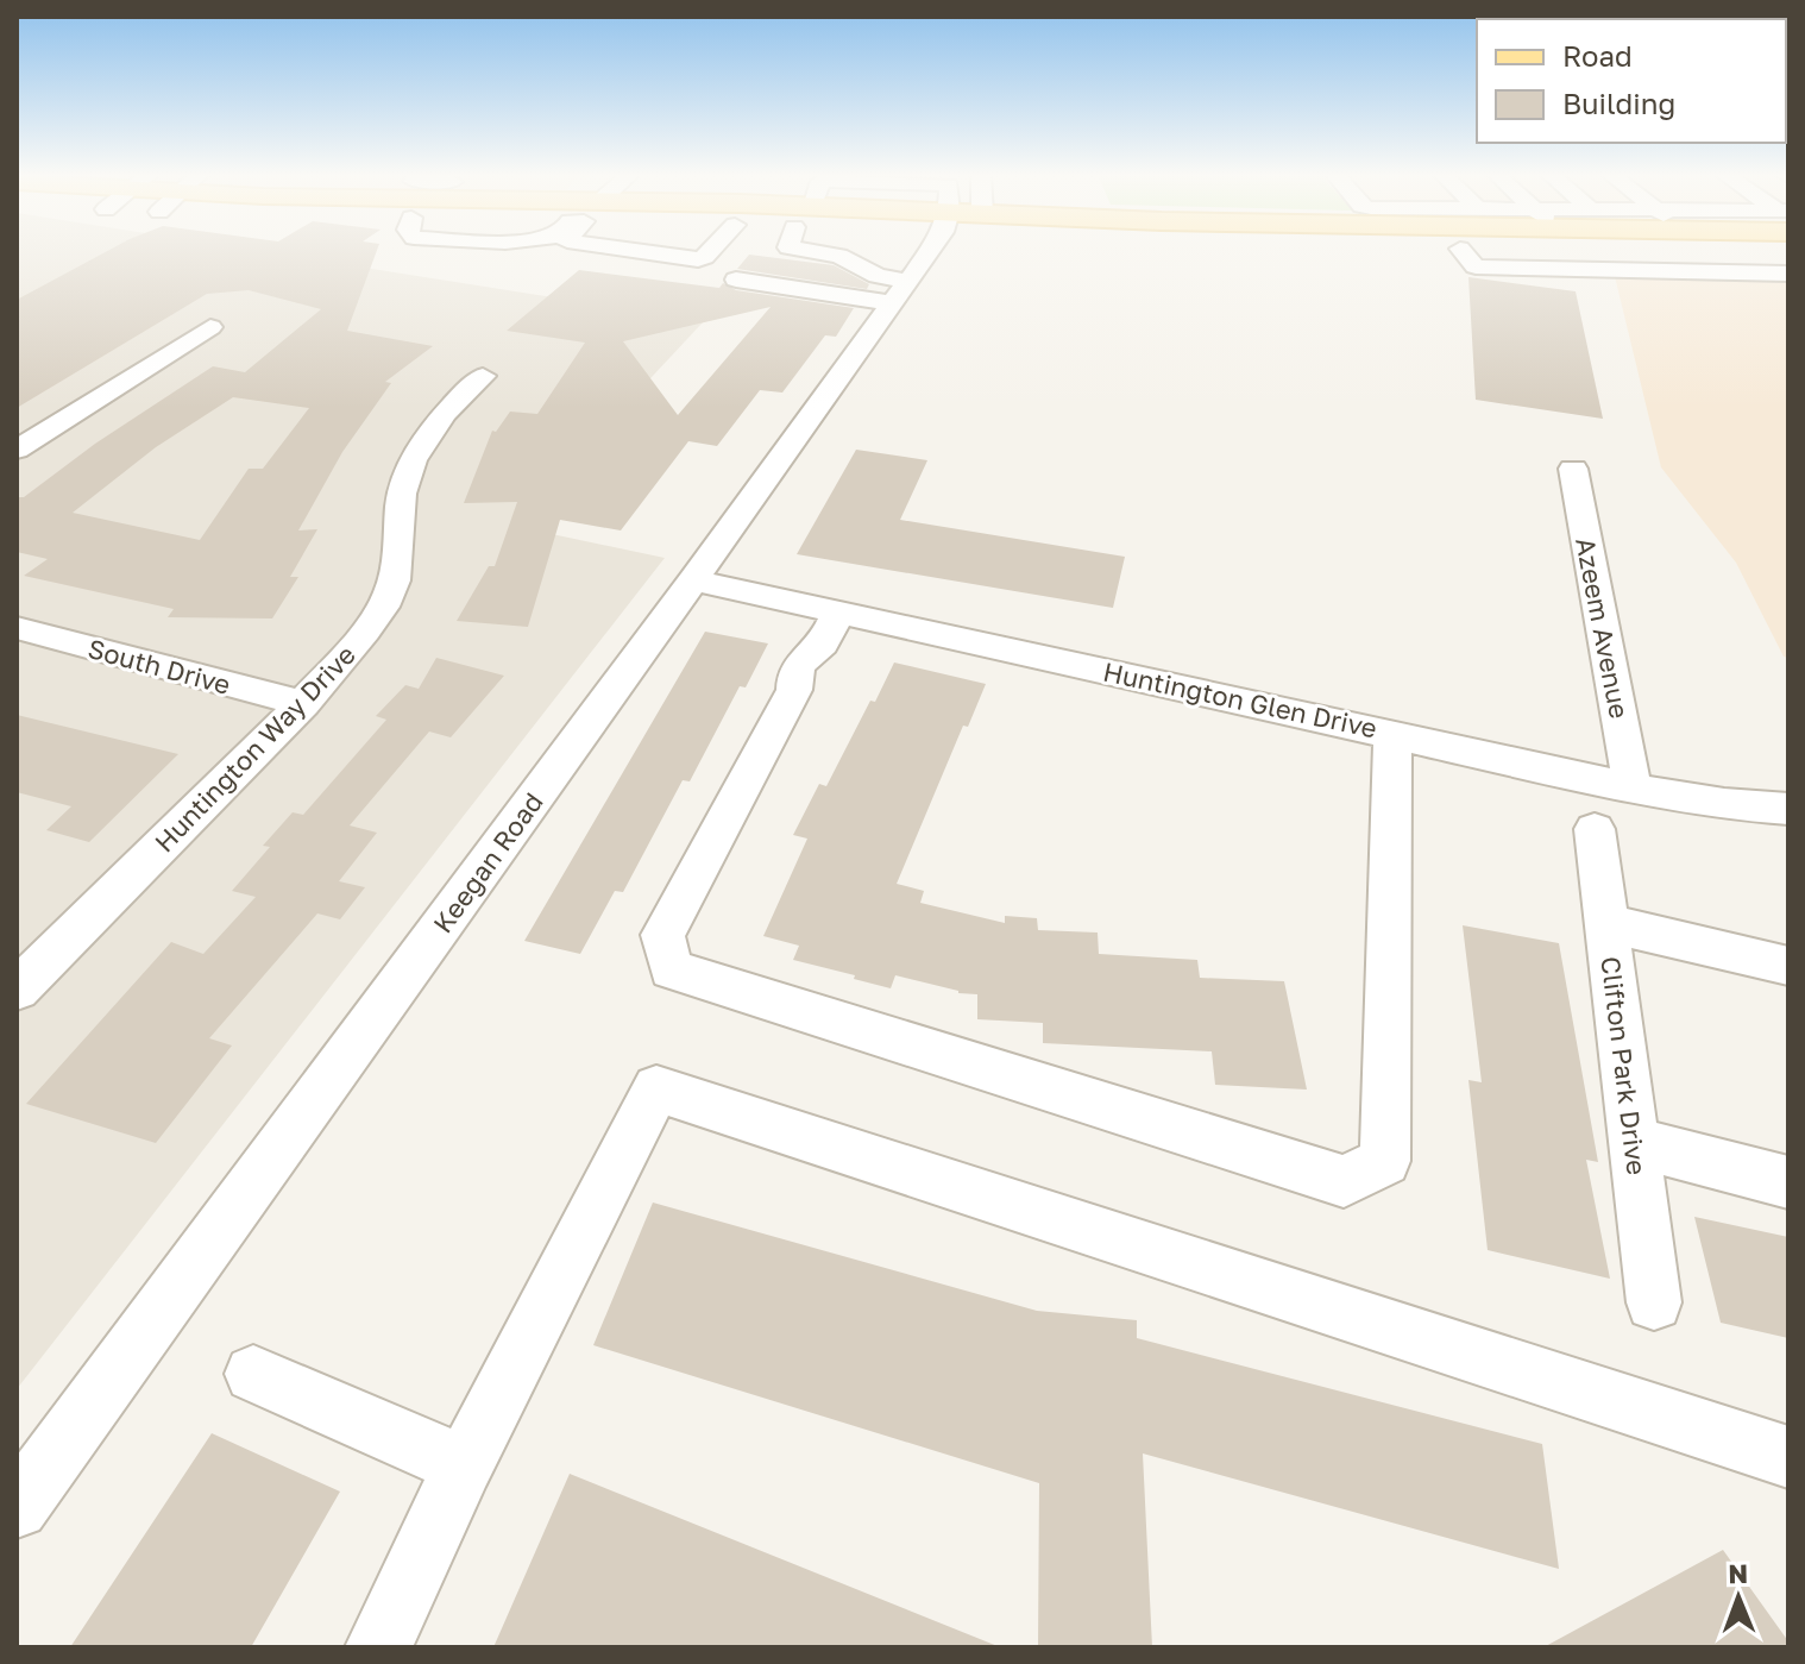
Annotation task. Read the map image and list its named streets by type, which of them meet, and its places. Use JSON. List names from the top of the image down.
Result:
{
  "streets": {
    "street": [
      "Azeem Avenue",
      "South Drive",
      "Huntington Glen Drive",
      "Huntington Way Drive",
      "Keegan Road",
      "Clifton Park Drive"
    ]
  },
  "crossings": [
    ["Azeem Avenue", "Huntington Glen Drive"],
    ["South Drive", "Huntington Way Drive"],
    ["Huntington Glen Drive", "Keegan Road"]
  ],
  "legend": ["Road", "Building"],
  "north": "top"
}
